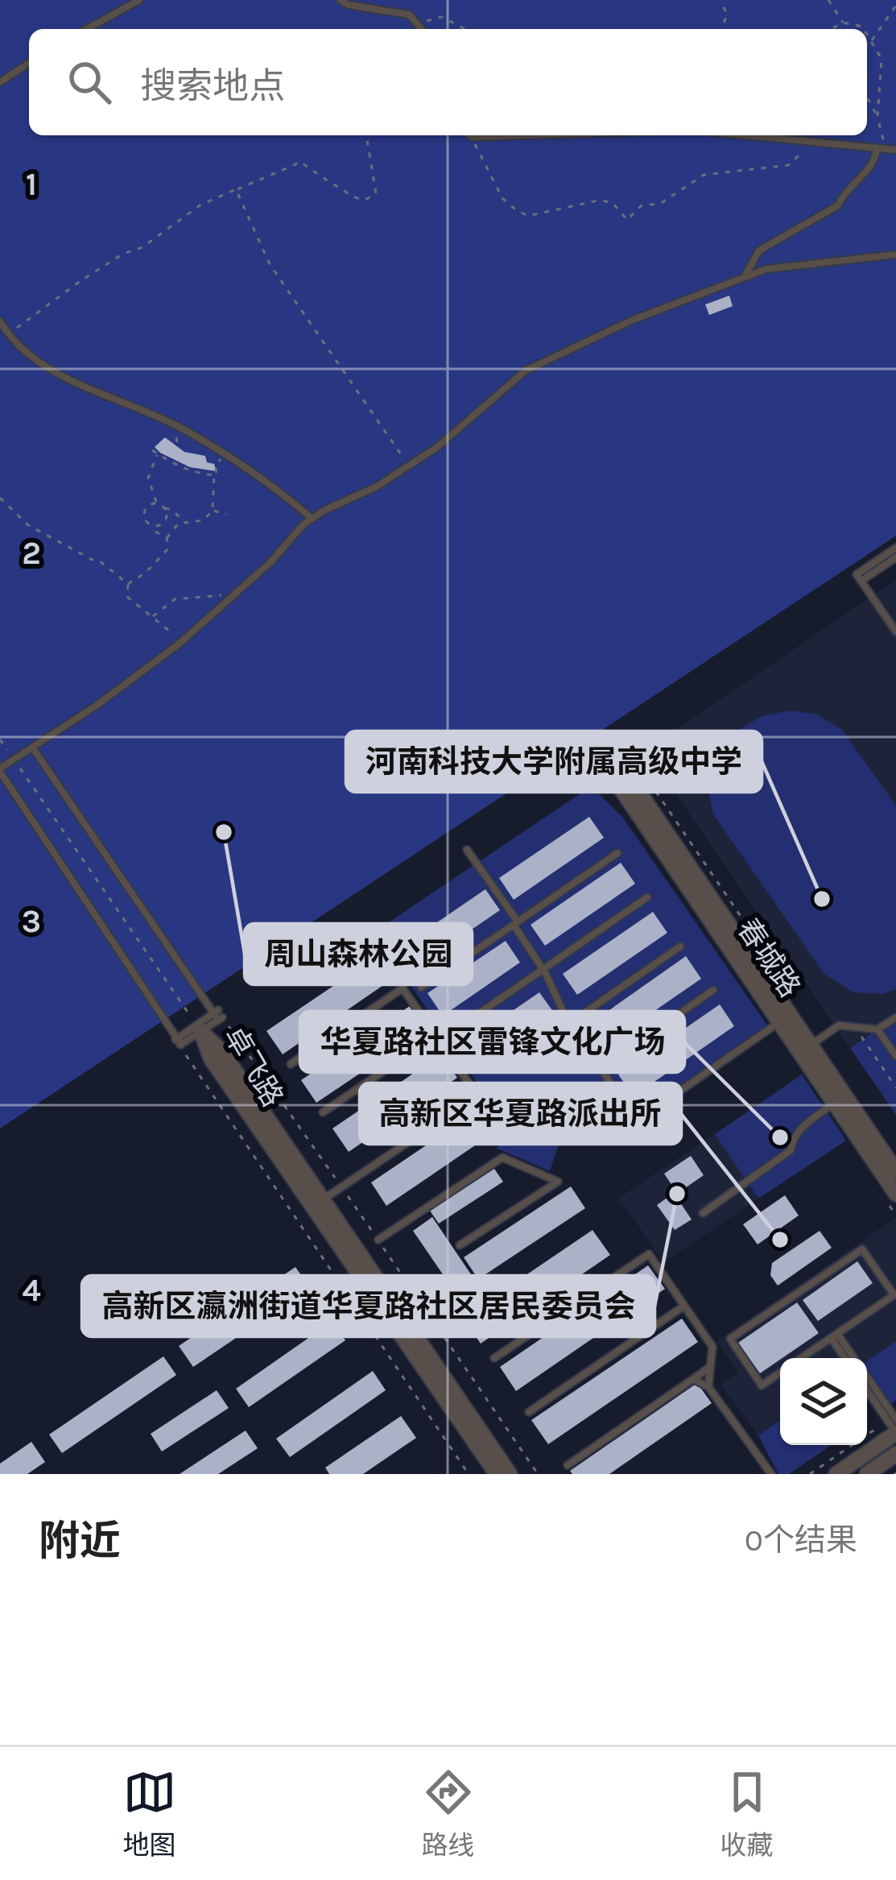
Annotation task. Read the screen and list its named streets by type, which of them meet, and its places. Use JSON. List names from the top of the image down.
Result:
{
  "streets": {
    "street": ["春城路", "卓飞路"]
  },
  "places": [
    "周山森林公园",
    "河南科技大学附属高级中学",
    "华夏路社区雷锋文化广场",
    "高新区瀛洲街道华夏路社区居民委员会",
    "高新区华夏路派出所"
  ],
  "page": {
    "search": "搜索地点",
    "heading": ["附近", "0个结果"],
    "nav": ["地图", "路线", "收藏"]
  },
  "grid": {
    "rows": [
      "1",
      "2",
      "3",
      "4"
    ]
  }
}
